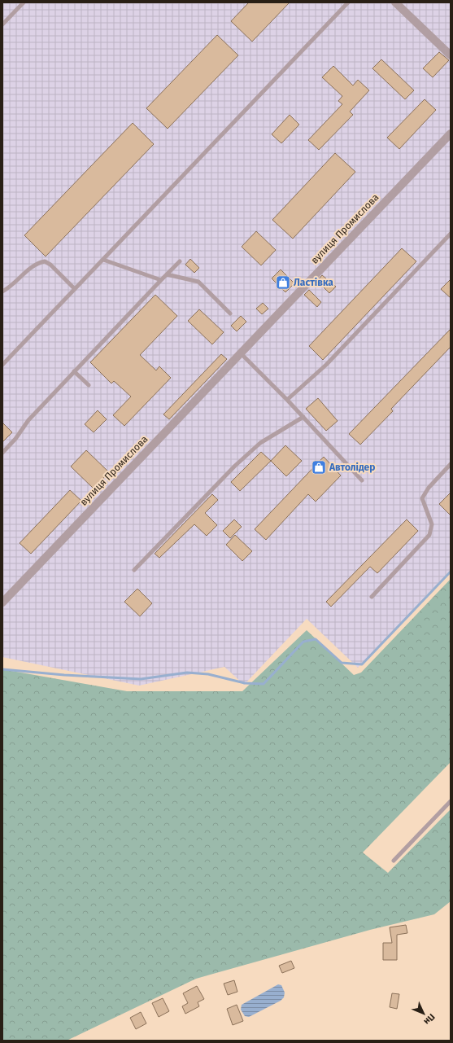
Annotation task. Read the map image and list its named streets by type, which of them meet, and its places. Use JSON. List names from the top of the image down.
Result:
{
  "streets": {
    "street": ["вулиця Промислова"]
  },
  "places": {
    "shop": ["Ластівка", "Автолідер"]
  },
  "north": "bottom right"
}
